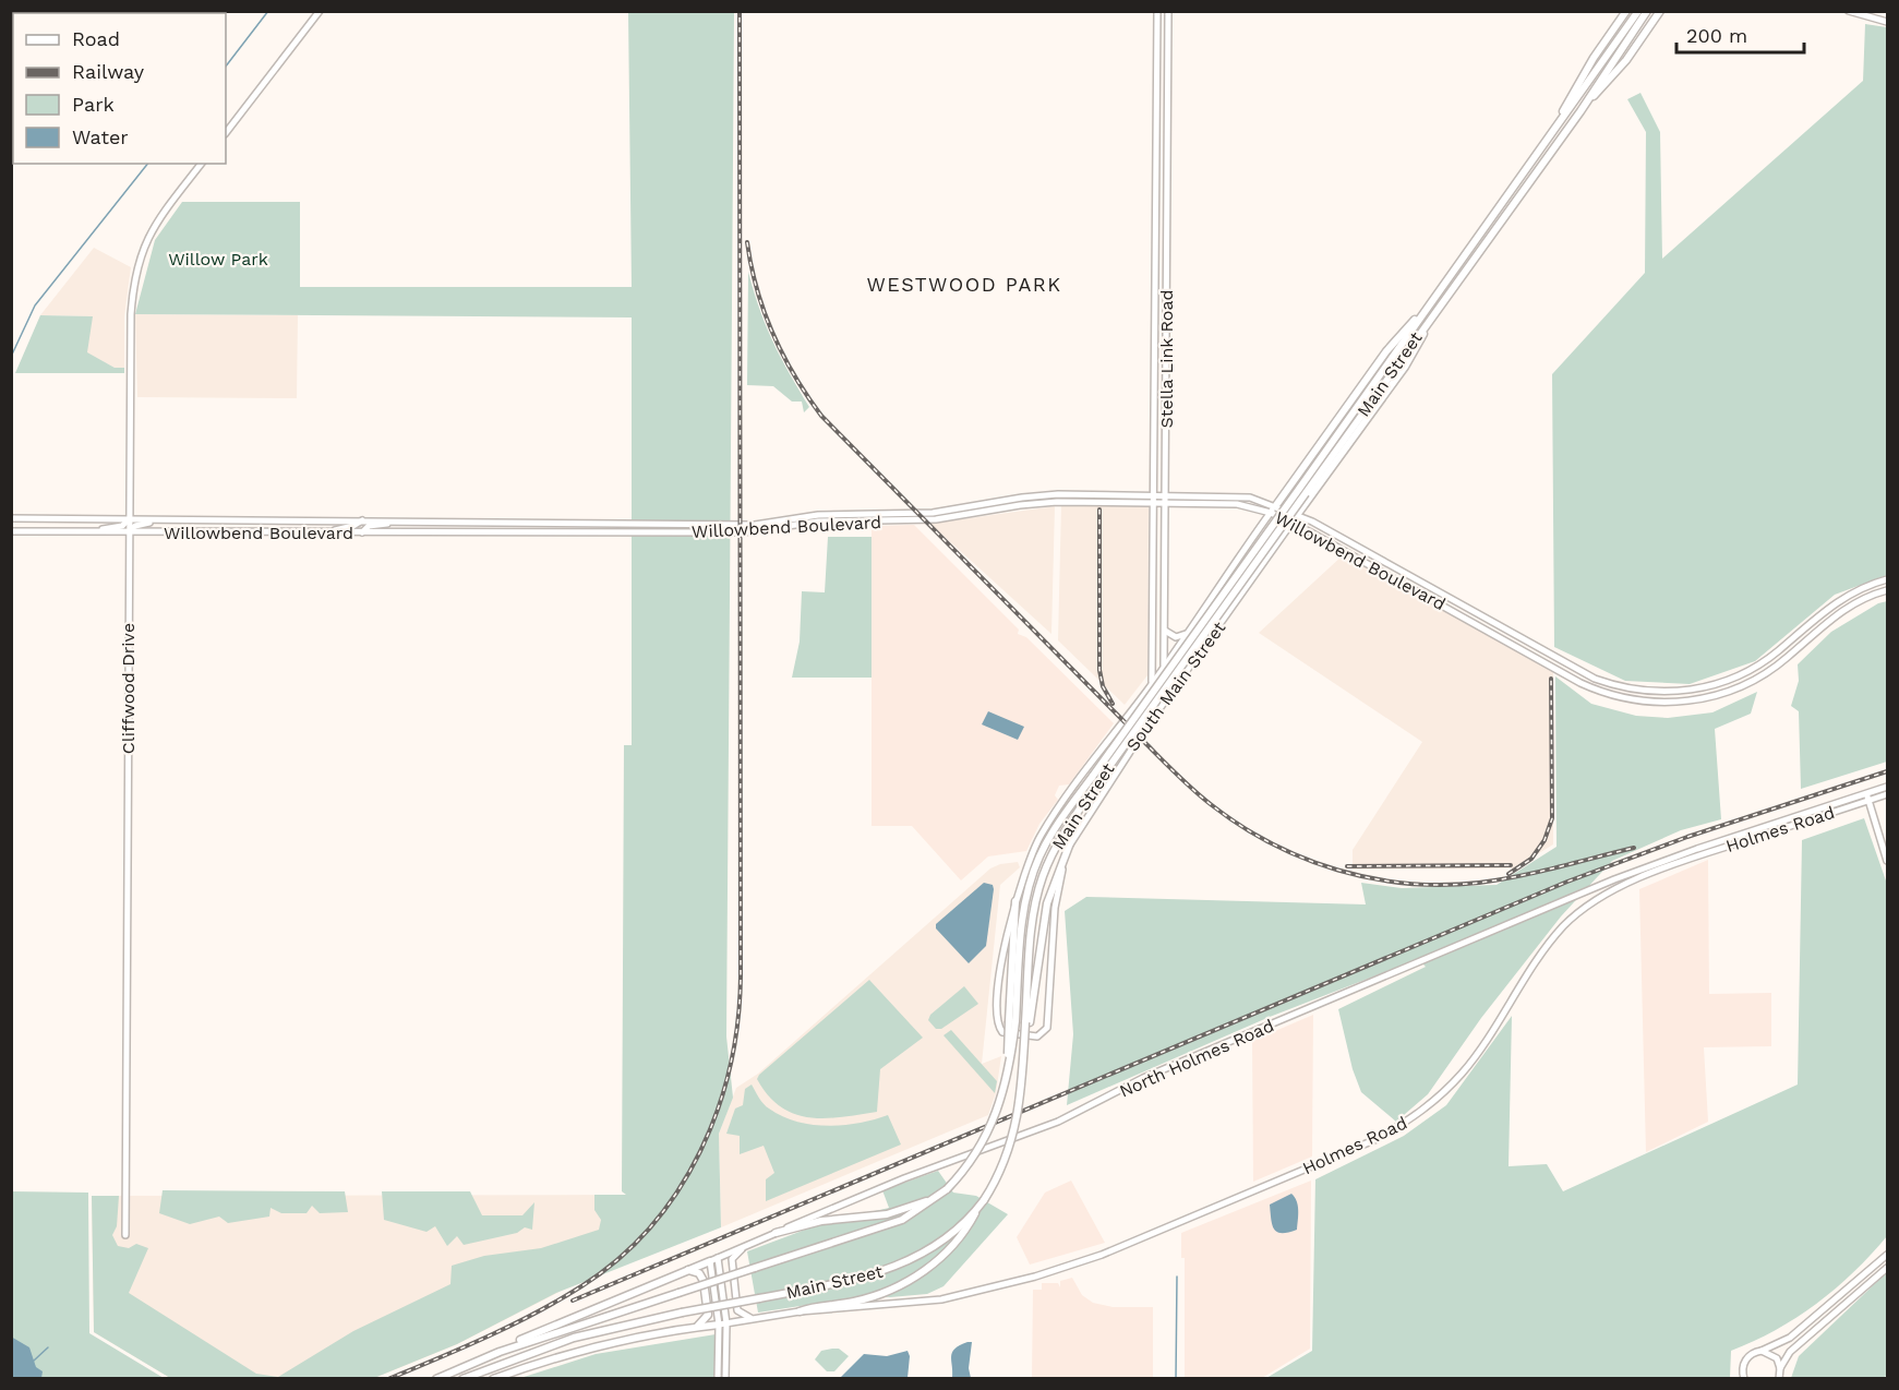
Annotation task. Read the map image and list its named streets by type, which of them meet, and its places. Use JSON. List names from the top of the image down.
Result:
{
  "streets": {
    "highway": ["Main Street"],
    "main road": [
      "Stella Link Road",
      "Willowbend Boulevard",
      "South Main Street",
      "Cliffwood Drive",
      "Holmes Road",
      "North Holmes Road"
    ]
  },
  "crossings": [
    ["Stella Link Road", "Willowbend Boulevard"],
    ["Stella Link Road", "South Main Street"],
    ["Willowbend Boulevard", "South Main Street"],
    ["Willowbend Boulevard", "Cliffwood Drive"],
    ["Holmes Road", "North Holmes Road"]
  ],
  "districts": ["WESTWOOD PARK"],
  "parks": ["Willow Park"],
  "legend": [
    "Road",
    "Railway",
    "Park",
    "Water"
  ],
  "scale_bar": "200 m"
}
